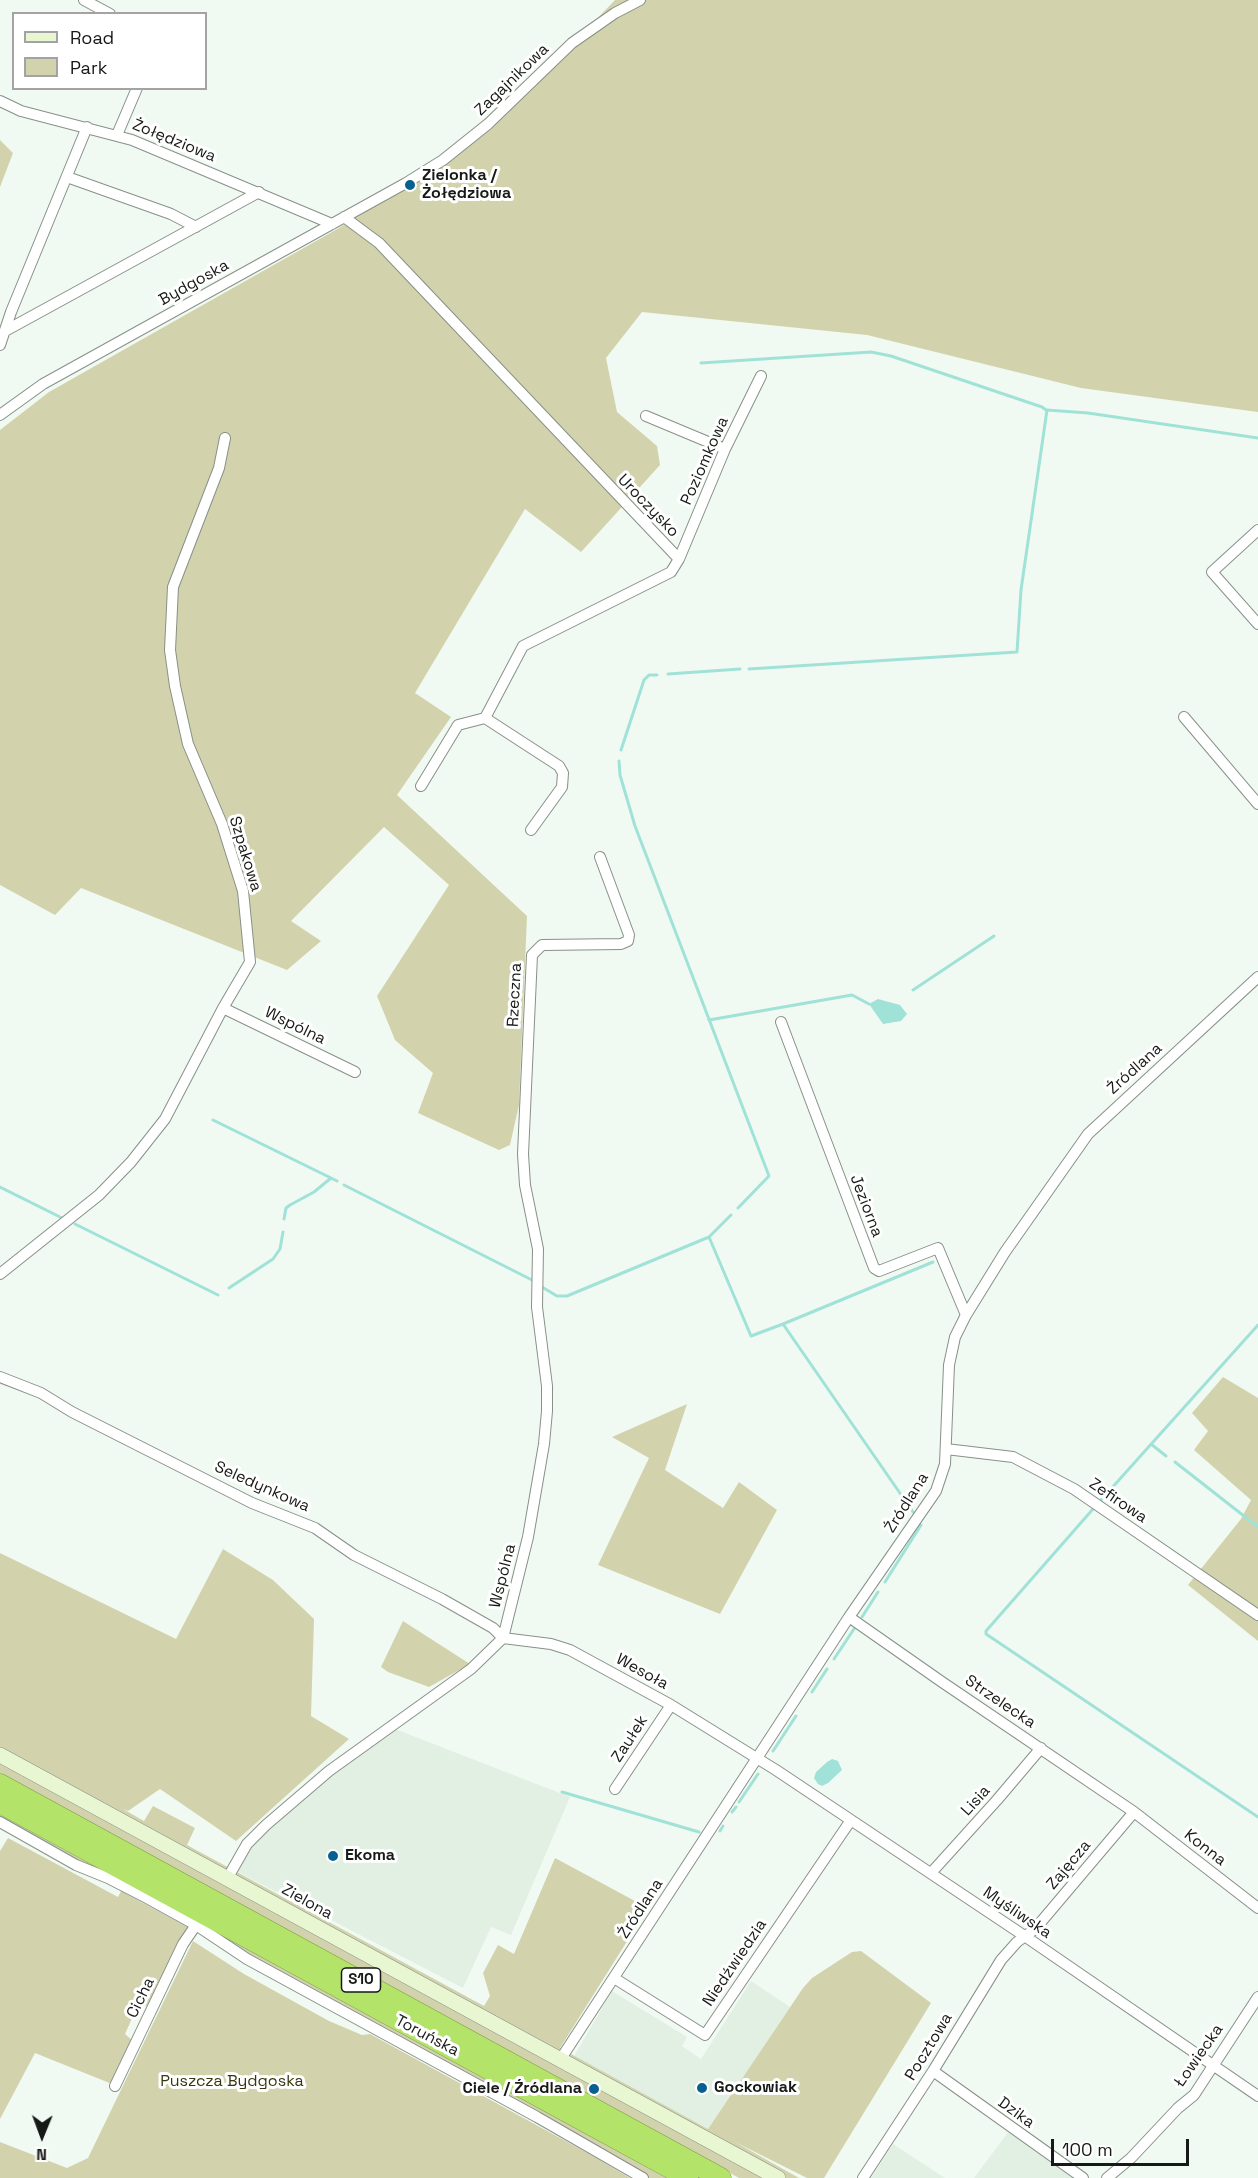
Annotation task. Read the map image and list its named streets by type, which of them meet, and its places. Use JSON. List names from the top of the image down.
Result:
{
  "streets": {
    "highway": ["S10"],
    "street": [
      "Zagajnikowa",
      "Żołędziowa",
      "Bydgoska",
      "Poziomkowa",
      "Uroczysko",
      "Szpakowa",
      "Rzeczna",
      "Wspólna",
      "Źródlana",
      "Jeziorna",
      "Seledynkowa",
      "Zefirowa",
      "Wesoła",
      "Strzelecka",
      "Zaułek",
      "Lisia",
      "Konna",
      "Zajęcza",
      "Zielona",
      "Myśliwska",
      "Niedźwiedzia",
      "Cicha",
      "Toruńska",
      "Pocztowa",
      "Łowiecka",
      "Dzika"
    ]
  },
  "crossings": [
    ["Zagajnikowa", "Bydgoska"],
    ["Żołędziowa", "Bydgoska"],
    ["Bydgoska", "Uroczysko"],
    ["Poziomkowa", "Uroczysko"],
    ["Szpakowa", "Wspólna"],
    ["Rzeczna", "Wspólna"],
    ["Wspólna", "Seledynkowa"],
    ["Wspólna", "Wesoła"],
    ["Źródlana", "Jeziorna"],
    ["Źródlana", "Zefirowa"],
    ["Źródlana", "Wesoła"],
    ["Źródlana", "Strzelecka"],
    ["Źródlana", "Zielona"],
    ["Źródlana", "Myśliwska"],
    ["Źródlana", "Niedźwiedzia"],
    ["Seledynkowa", "Wesoła"],
    ["Wesoła", "Zaułek"],
    ["Wesoła", "Myśliwska"],
    ["Strzelecka", "Lisia"],
    ["Strzelecka", "Konna"],
    ["Strzelecka", "Zajęcza"],
    ["Lisia", "Myśliwska"],
    ["Konna", "Zajęcza"],
    ["Zajęcza", "Myśliwska"],
    ["Zajęcza", "Pocztowa"],
    ["Myśliwska", "Niedźwiedzia"],
    ["Myśliwska", "Pocztowa"],
    ["Myśliwska", "Łowiecka"],
    ["Cicha", "Toruńska"],
    ["Pocztowa", "Dzika"]
  ],
  "parks": ["Puszcza Bydgoska"],
  "places": [
    "Zielonka / Żołędziowa",
    "Ekoma",
    "Gockowiak",
    "Ciele / Źródlana"
  ],
  "legend": ["Road", "Park"],
  "scale_bar": "100 m",
  "north": "bottom"
}
